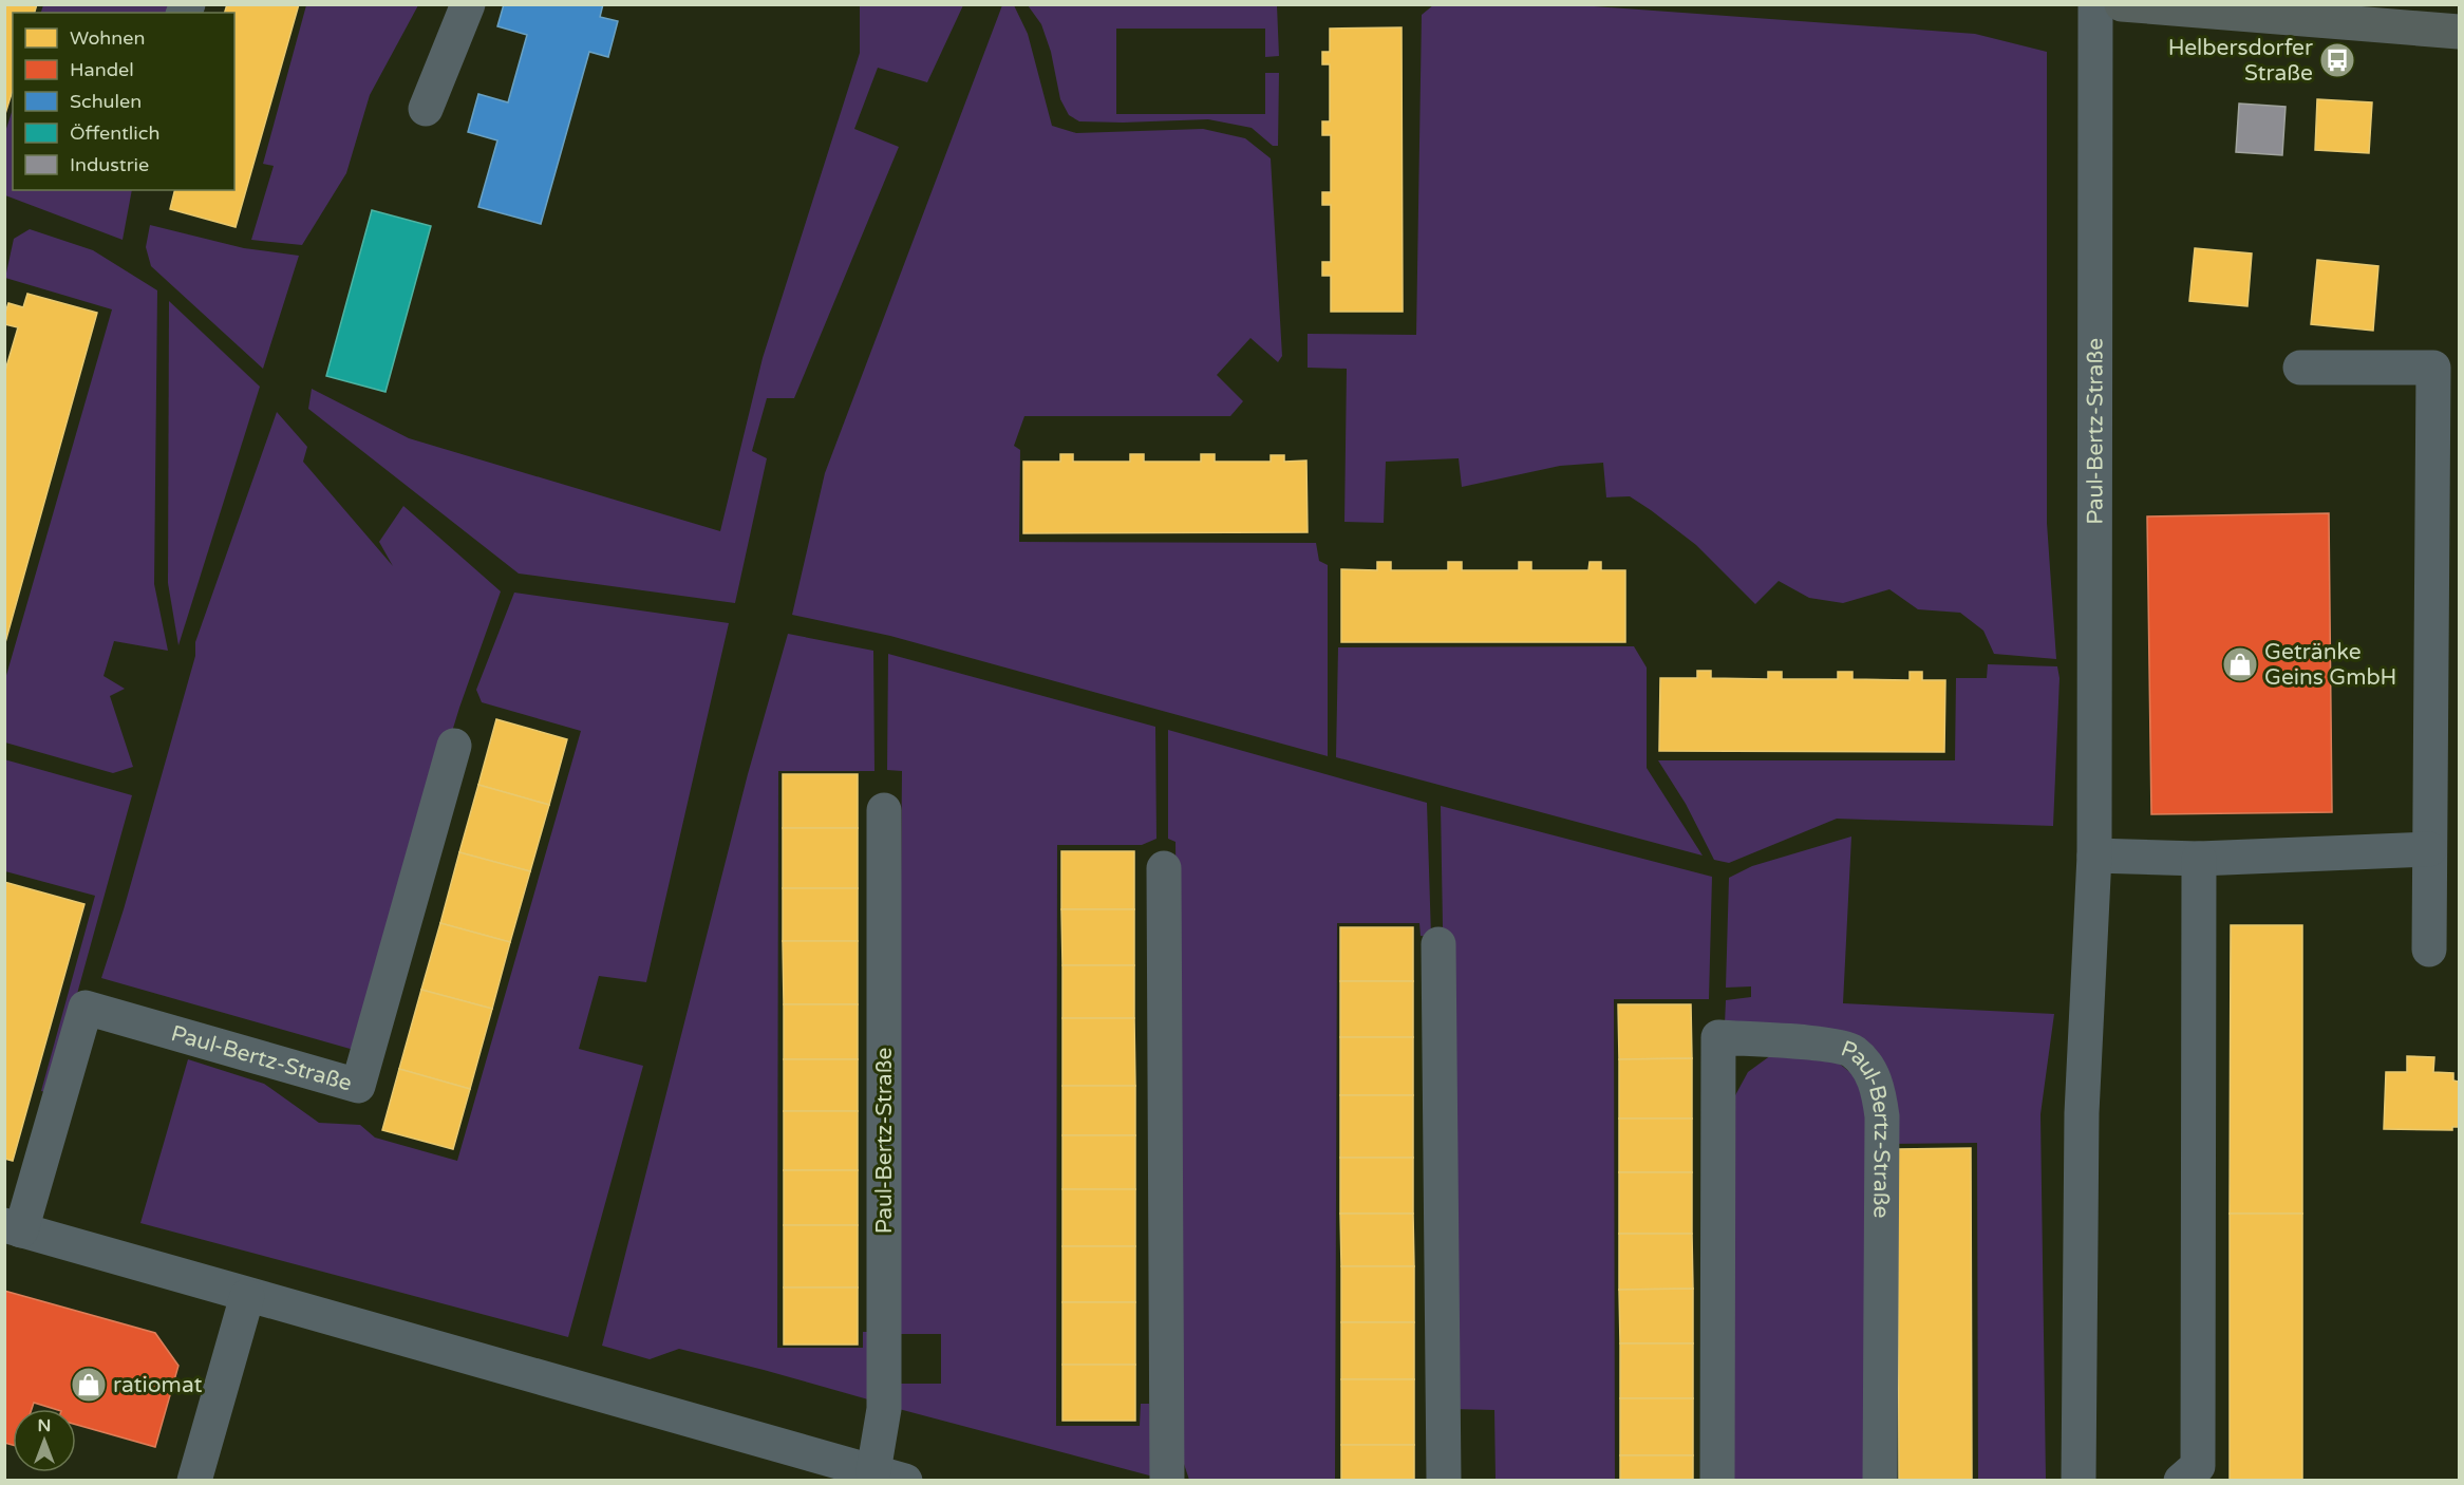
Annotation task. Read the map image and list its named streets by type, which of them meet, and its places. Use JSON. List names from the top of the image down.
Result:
{
  "streets": {
    "street": ["Paul-Bertz-Straße"]
  },
  "places": {
    "bus stop": ["Helbersdorfer Straße"],
    "shop": ["Getränke Geins GmbH", "ratiomat"]
  },
  "legend": [
    "Wohnen",
    "Handel",
    "Schulen",
    "Öffentlich",
    "Industrie"
  ],
  "north": "top"
}
